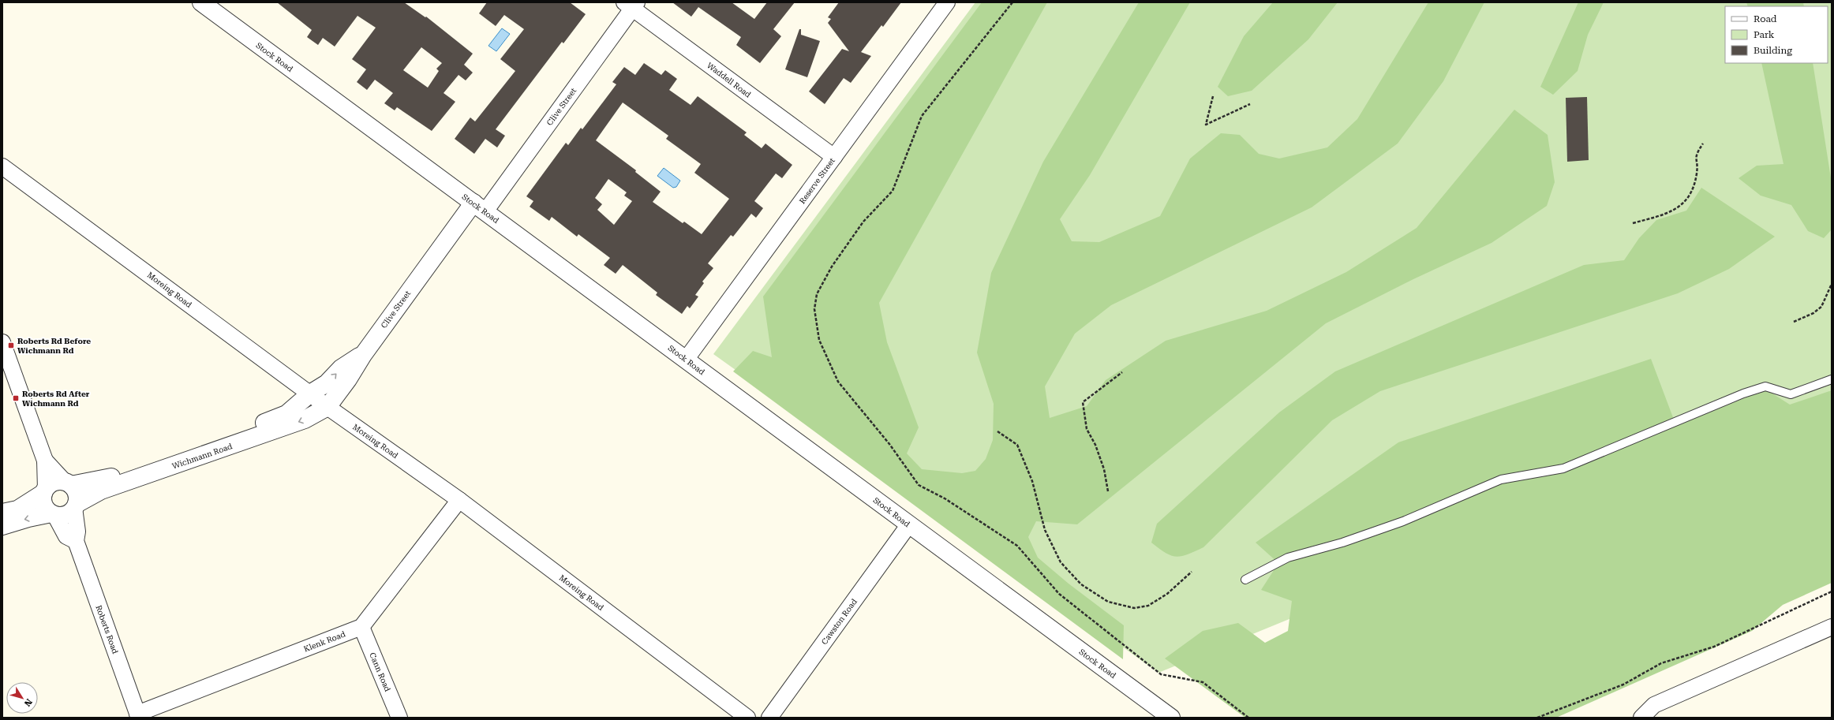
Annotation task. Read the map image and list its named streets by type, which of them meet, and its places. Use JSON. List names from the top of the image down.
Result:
{
  "streets": {
    "street": [
      "Stock Road",
      "Waddell Road",
      "Clive Street",
      "Reserve Street",
      "Moreing Road",
      "Wichmann Road",
      "Cawston Road",
      "Roberts Road",
      "Klenk Road",
      "Cann Road"
    ]
  },
  "crossings": [
    ["Stock Road", "Clive Street"],
    ["Stock Road", "Reserve Street"],
    ["Stock Road", "Cawston Road"],
    ["Waddell Road", "Clive Street"],
    ["Waddell Road", "Reserve Street"],
    ["Clive Street", "Moreing Road"],
    ["Clive Street", "Wichmann Road"],
    ["Moreing Road", "Wichmann Road"],
    ["Wichmann Road", "Roberts Road"],
    ["Roberts Road", "Klenk Road"],
    ["Klenk Road", "Cann Road"]
  ],
  "places": {
    "transit": ["Roberts Rd Before Wichmann Rd", "Roberts Rd After Wichmann Rd"]
  },
  "legend": ["Road", "Park", "Building"],
  "north": "bottom right"
}
